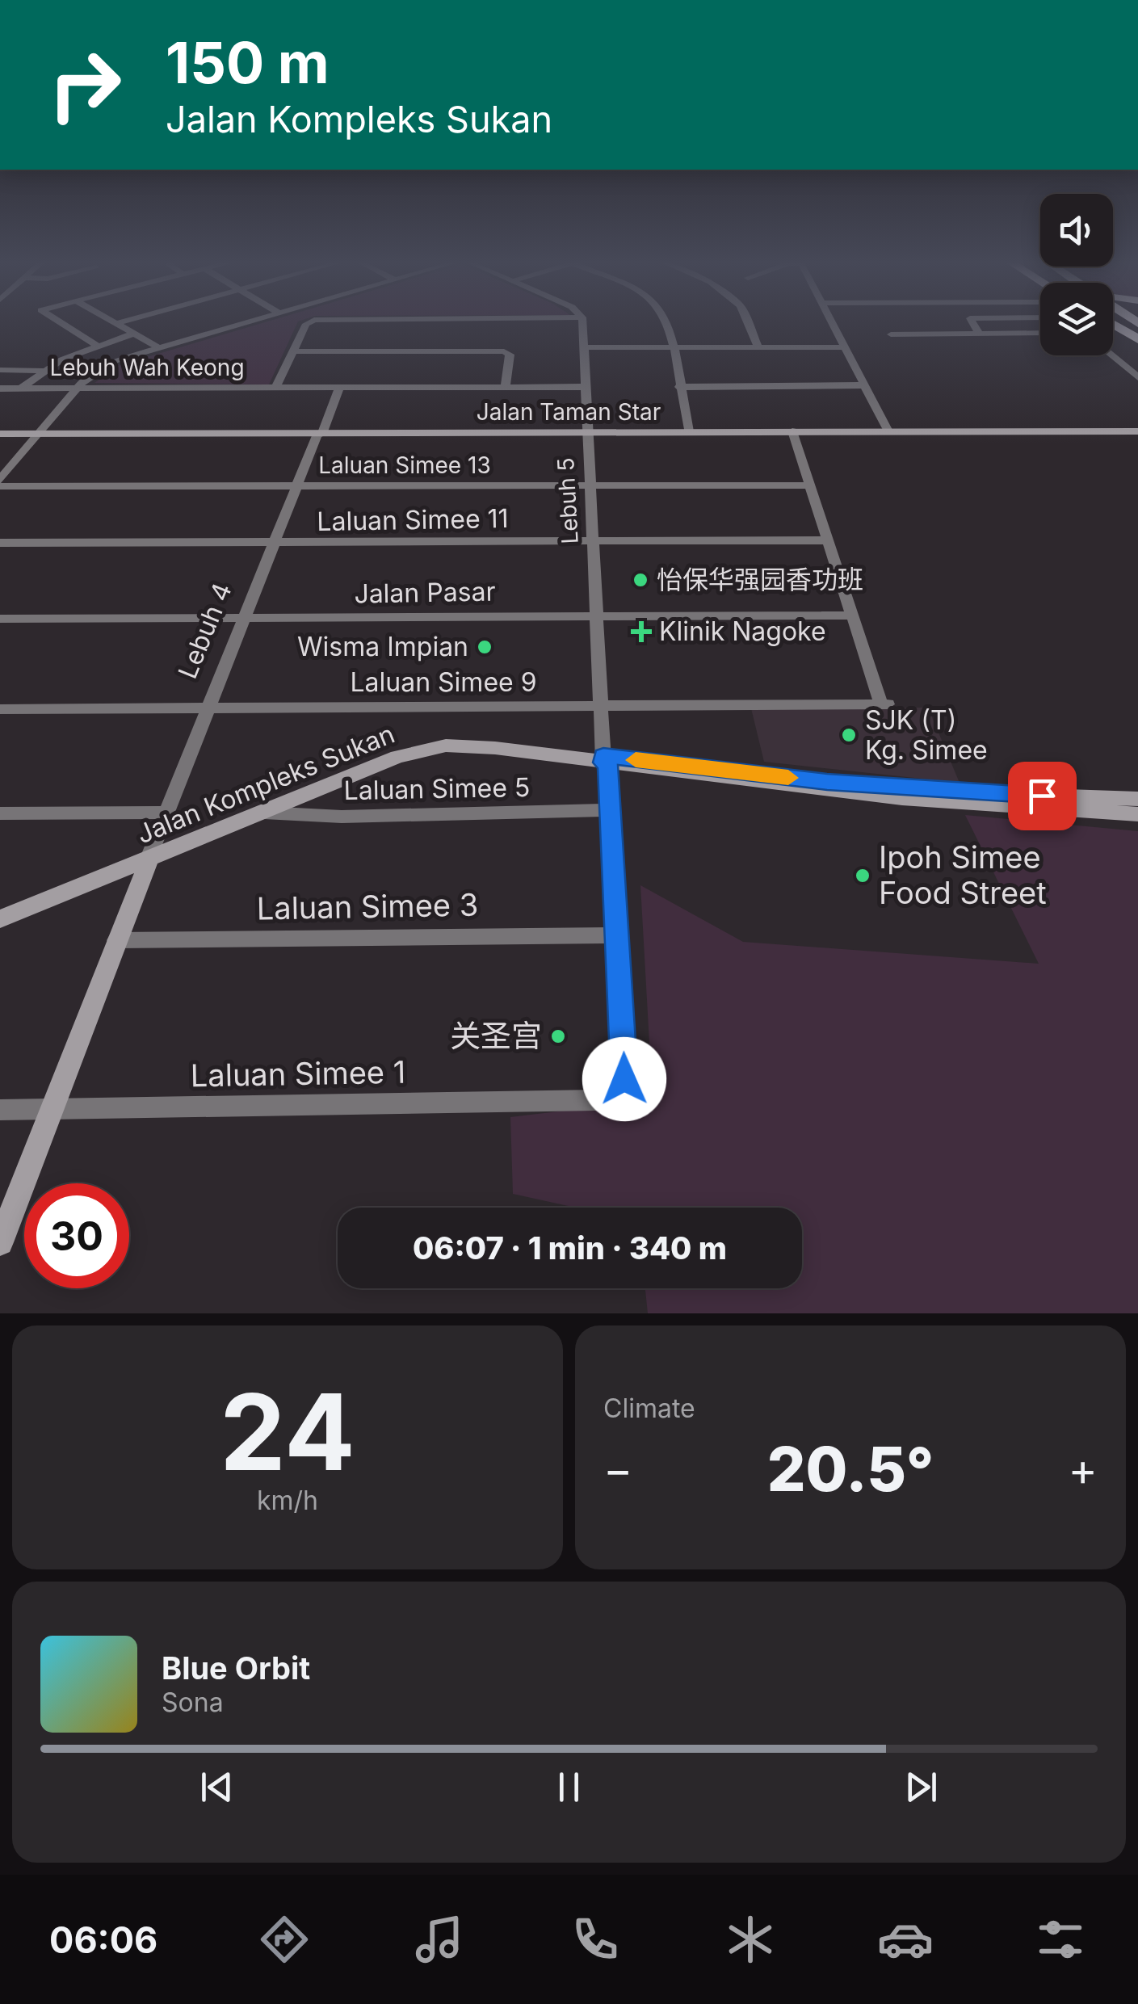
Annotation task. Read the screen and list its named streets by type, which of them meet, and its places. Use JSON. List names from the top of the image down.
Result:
{
  "streets": {
    "main road": ["Jalan Taman Star", "Lebuh 4", "Jalan Kompleks Sukan"],
    "street": [
      "Lebuh Wah Keong",
      "Laluan Simee 13",
      "Lebuh 5",
      "Laluan Simee 11",
      "Jalan Pasar",
      "Laluan Simee 9",
      "Laluan Simee 5",
      "Laluan Simee 3",
      "Laluan Simee 1"
    ]
  },
  "crossings": [
    ["Lebuh Wah Keong", "Lebuh 5"],
    ["Lebuh Wah Keong", "Lebuh 4"],
    ["Jalan Taman Star", "Lebuh 5"],
    ["Jalan Taman Star", "Lebuh 4"],
    ["Laluan Simee 13", "Lebuh 5"],
    ["Laluan Simee 13", "Lebuh 4"],
    ["Lebuh 5", "Laluan Simee 11"],
    ["Lebuh 5", "Jalan Pasar"],
    ["Lebuh 5", "Laluan Simee 9"],
    ["Lebuh 5", "Jalan Kompleks Sukan"],
    ["Lebuh 5", "Laluan Simee 5"],
    ["Lebuh 5", "Laluan Simee 3"],
    ["Lebuh 5", "Laluan Simee 1"],
    ["Laluan Simee 11", "Lebuh 4"],
    ["Jalan Pasar", "Lebuh 4"],
    ["Jalan Pasar", "Laluan Simee 9"],
    ["Lebuh 4", "Laluan Simee 9"],
    ["Lebuh 4", "Jalan Kompleks Sukan"],
    ["Lebuh 4", "Laluan Simee 3"],
    ["Lebuh 4", "Laluan Simee 1"],
    ["Jalan Kompleks Sukan", "Laluan Simee 5"]
  ],
  "places": {
    "other": [
      "怡保华强园香功班",
      "Wisma Impian",
      "SJK (T) Kg. Simee",
      "Ipoh Simee Food Street",
      "关圣宫"
    ],
    "health": ["Klinik Nagoke"]
  },
  "page": {
    "turn": ["150 m", "Jalan Kompleks Sukan"],
    "limit": "30",
    "trip": "06:07 · 1 min · 340 m",
    "tile": [
      ["24", "km/h"],
      "Climate"
    ],
    "heat": ["−", "20.5°", "+"],
    "song": ["Blue Orbit", "Sona"],
    "tabs": "06:06"
  }
}
